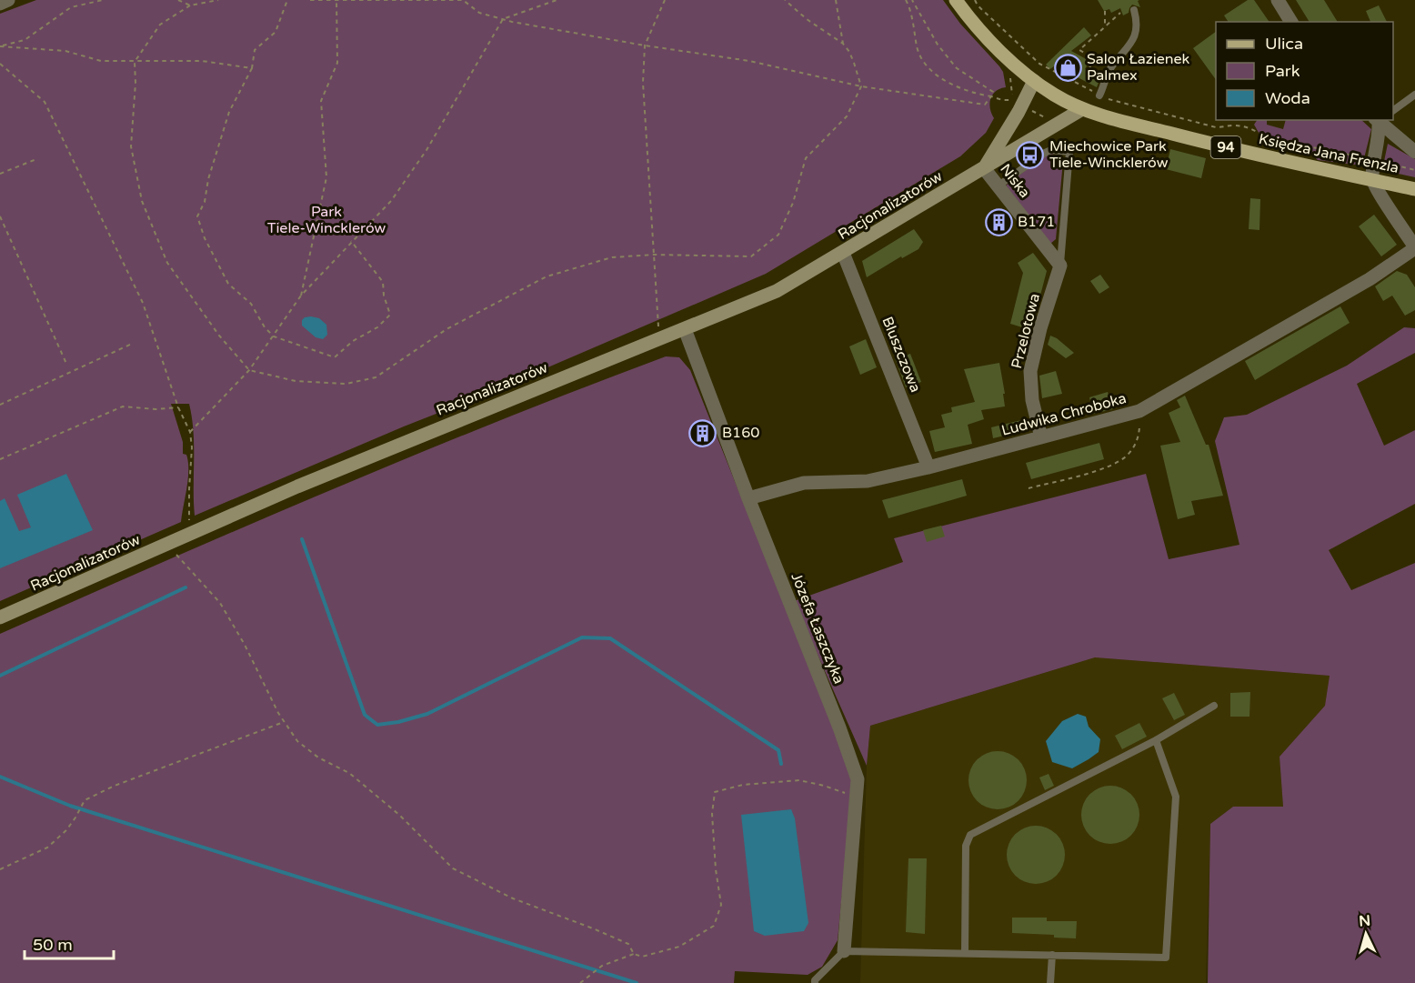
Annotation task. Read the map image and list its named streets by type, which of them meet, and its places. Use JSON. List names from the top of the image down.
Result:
{
  "streets": {
    "main road": ["94", "Księdza Jana Frenzla"],
    "street": [
      "Niska",
      "Racjonalizatorów",
      "Przelotowa",
      "Bluszczowa",
      "Ludwika Chroboka",
      "Józefa Łaszczyka"
    ]
  },
  "crossings": [
    ["Księdza Jana Frenzla", "Racjonalizatorów"],
    ["Niska", "Racjonalizatorów"],
    ["Niska", "Przelotowa"],
    ["Racjonalizatorów", "Bluszczowa"],
    ["Racjonalizatorów", "Józefa Łaszczyka"],
    ["Przelotowa", "Ludwika Chroboka"],
    ["Bluszczowa", "Ludwika Chroboka"],
    ["Ludwika Chroboka", "Józefa Łaszczyka"]
  ],
  "parks": ["Park Tiele-Wincklerów"],
  "places": {
    "shop": ["Salon Łazienek Palmex"],
    "bus stop": ["Miechowice Park Tiele-Wincklerów"],
    "building": ["B171", "B160"]
  },
  "legend": ["Ulica", "Park", "Woda"],
  "scale_bar": "50 m",
  "north": "top"
}
